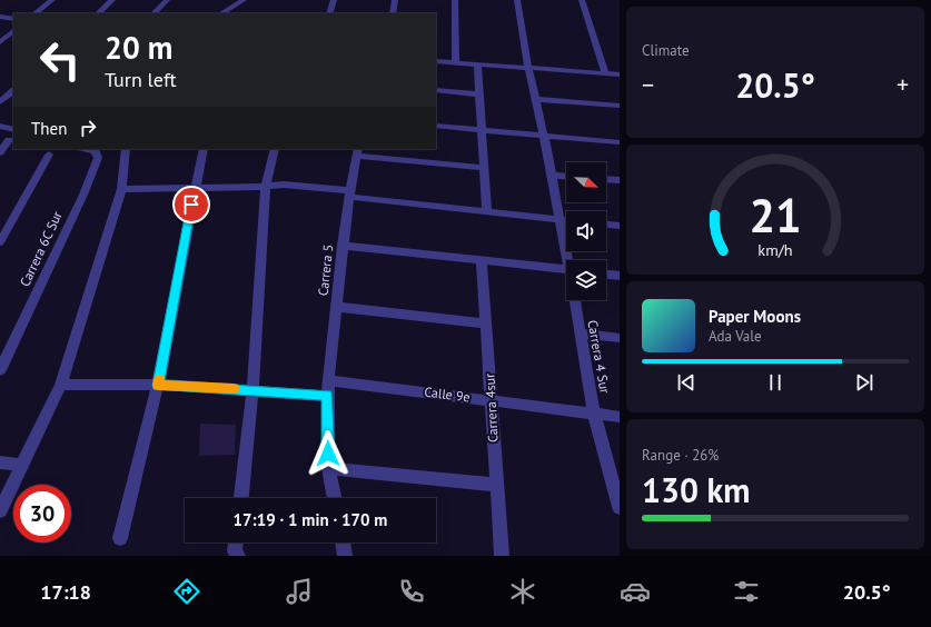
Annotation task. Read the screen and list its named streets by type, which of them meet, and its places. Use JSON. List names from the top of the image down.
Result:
{
  "streets": {
    "street": [
      "Carrera 6C Sur",
      "Carrera 5",
      "Carrera 4 Sur",
      "Calle 9e",
      "Carrera 4sur"
    ]
  },
  "crossings": [
    ["Carrera 5", "Calle 9e"],
    ["Carrera 4 Sur", "Calle 9e"],
    ["Calle 9e", "Carrera 4sur"]
  ],
  "north": "bottom right",
  "page": {
    "tile": [
      "Climate",
      ["Range · 26%", "130 km"]
    ],
    "turn": ["20 m", "Turn left"],
    "heat": ["−", "20.5°", "+"],
    "then": "Then",
    "song": ["Paper Moons", "Ada Vale"],
    "limit": "30",
    "trip": "17:19 · 1 min · 170 m",
    "tabs": ["17:18", "20.5°"],
    "gauge": ["21", "km/h"]
  }
}
